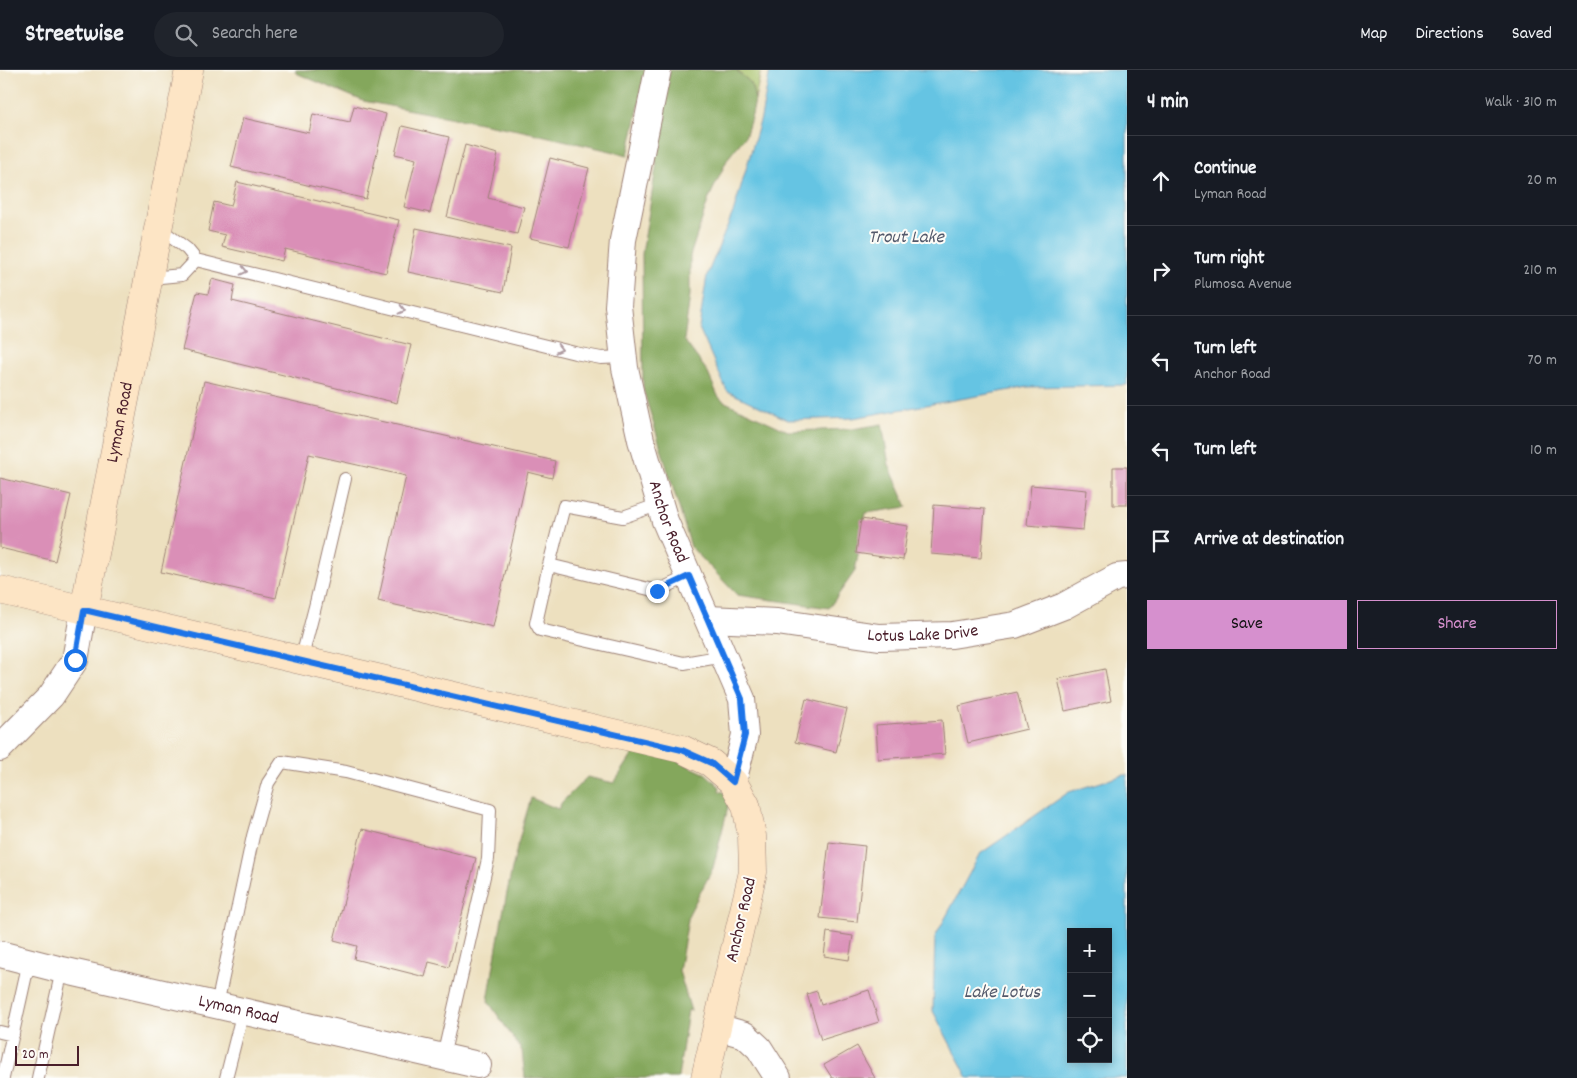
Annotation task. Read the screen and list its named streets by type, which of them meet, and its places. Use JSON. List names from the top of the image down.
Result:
{
  "streets": {
    "street": ["Lyman Road", "Anchor Road", "Lotus Lake Drive"]
  },
  "crossings": [
    ["Anchor Road", "Lotus Lake Drive"]
  ],
  "water": ["Trout Lake", "Lake Lotus"],
  "scale_bar": "20 m",
  "page": {
    "header": "Streetwise",
    "search": "Search here",
    "nav": ["Map", "Directions", "Saved"],
    "heading": ["4 min", "Walk · 310 m"],
    "list": [
      ["Continue", "Lyman Road", "20 m"],
      ["Turn right", "Plumosa Avenue", "210 m"],
      ["Turn left", "Anchor Road", "70 m"],
      ["Turn left", "10 m"],
      "Arrive at destination"
    ],
    "buttons": ["Save", "Share"],
    "map_buttons": ["+", "−"],
    "scale": "20 m"
  }
}
